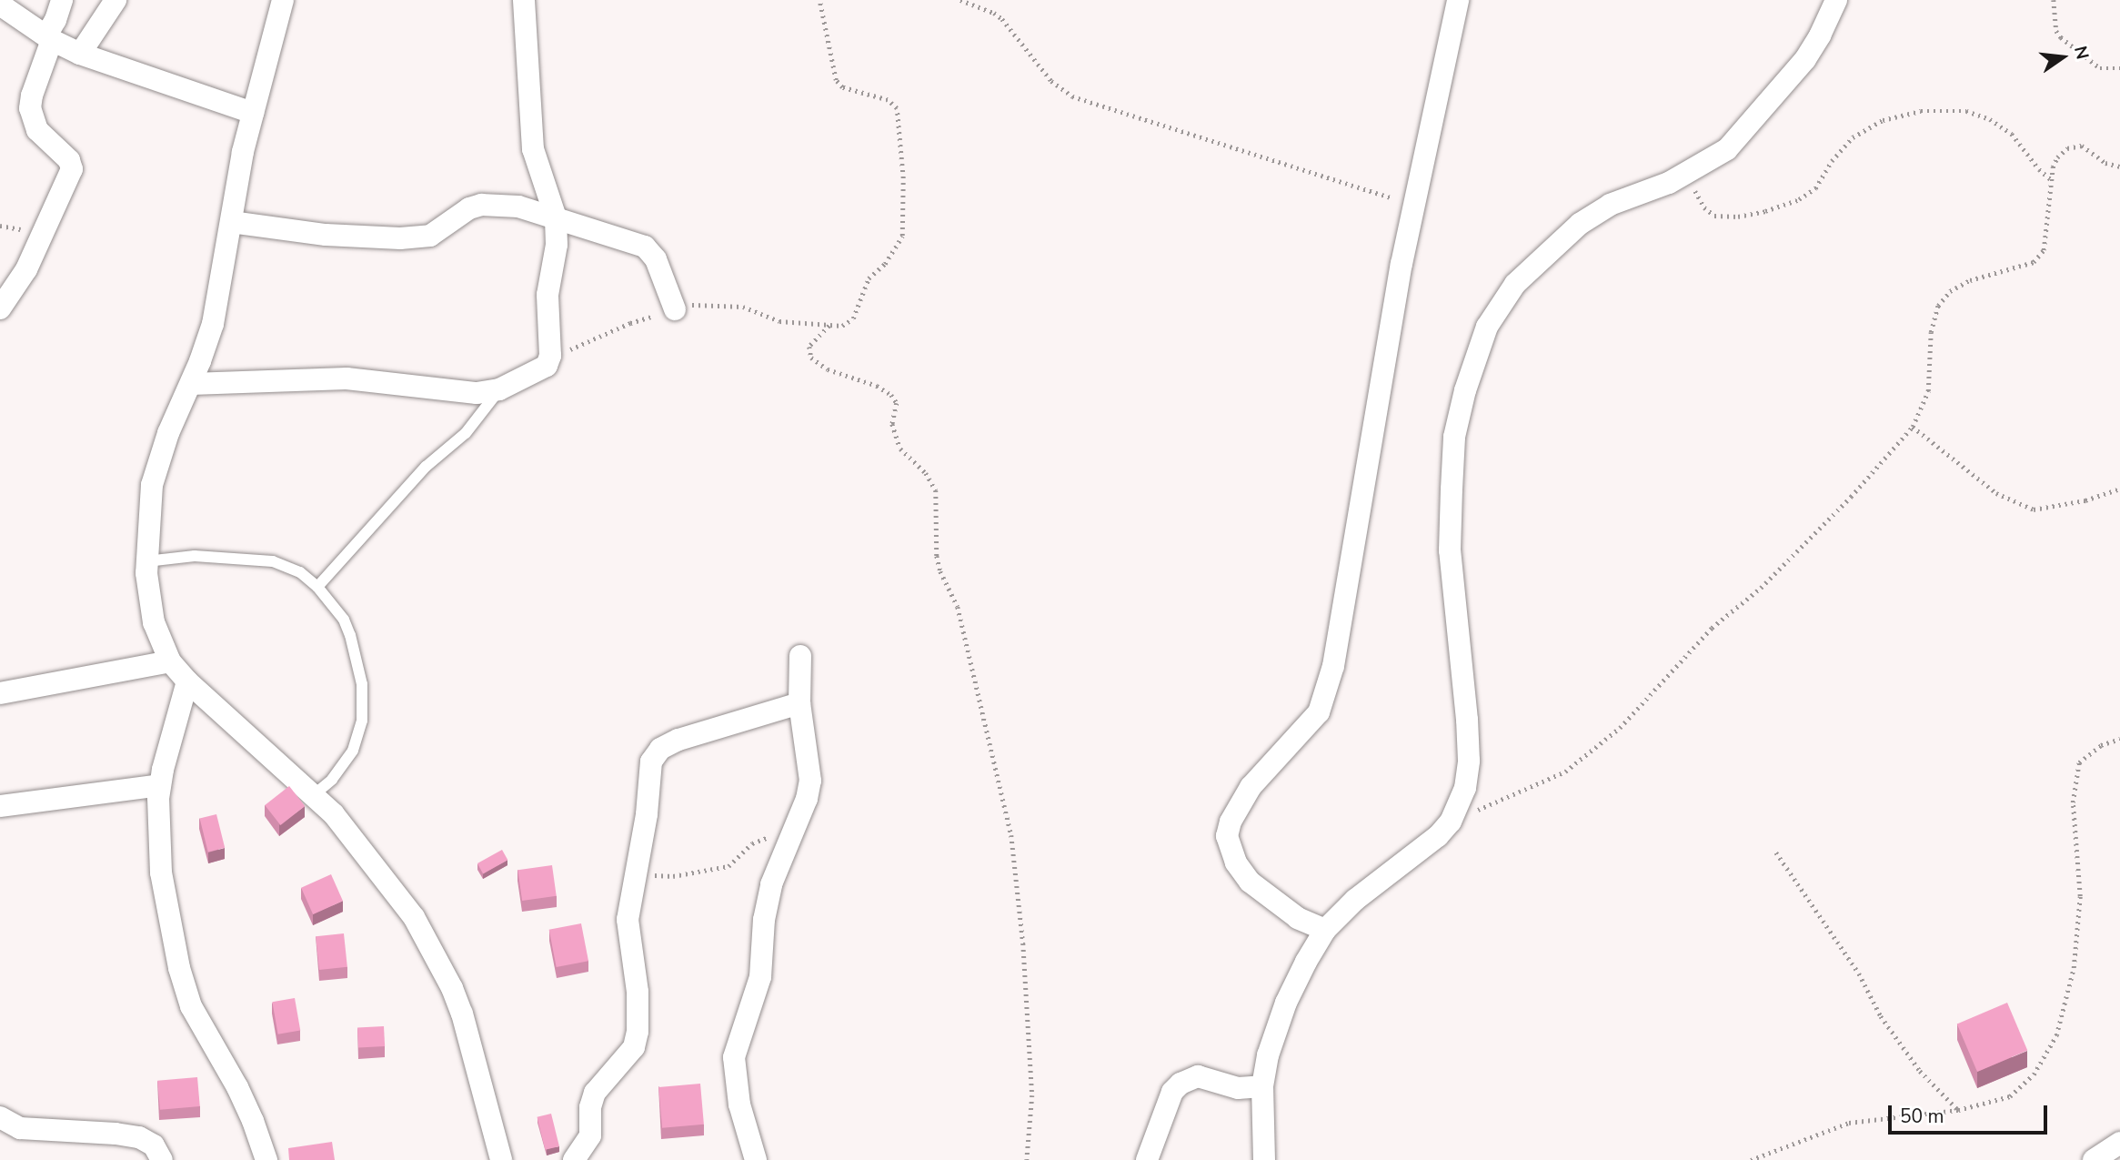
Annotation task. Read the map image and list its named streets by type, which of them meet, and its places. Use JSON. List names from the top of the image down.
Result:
{
  "scale_bar": "50 m",
  "north": "right"
}
